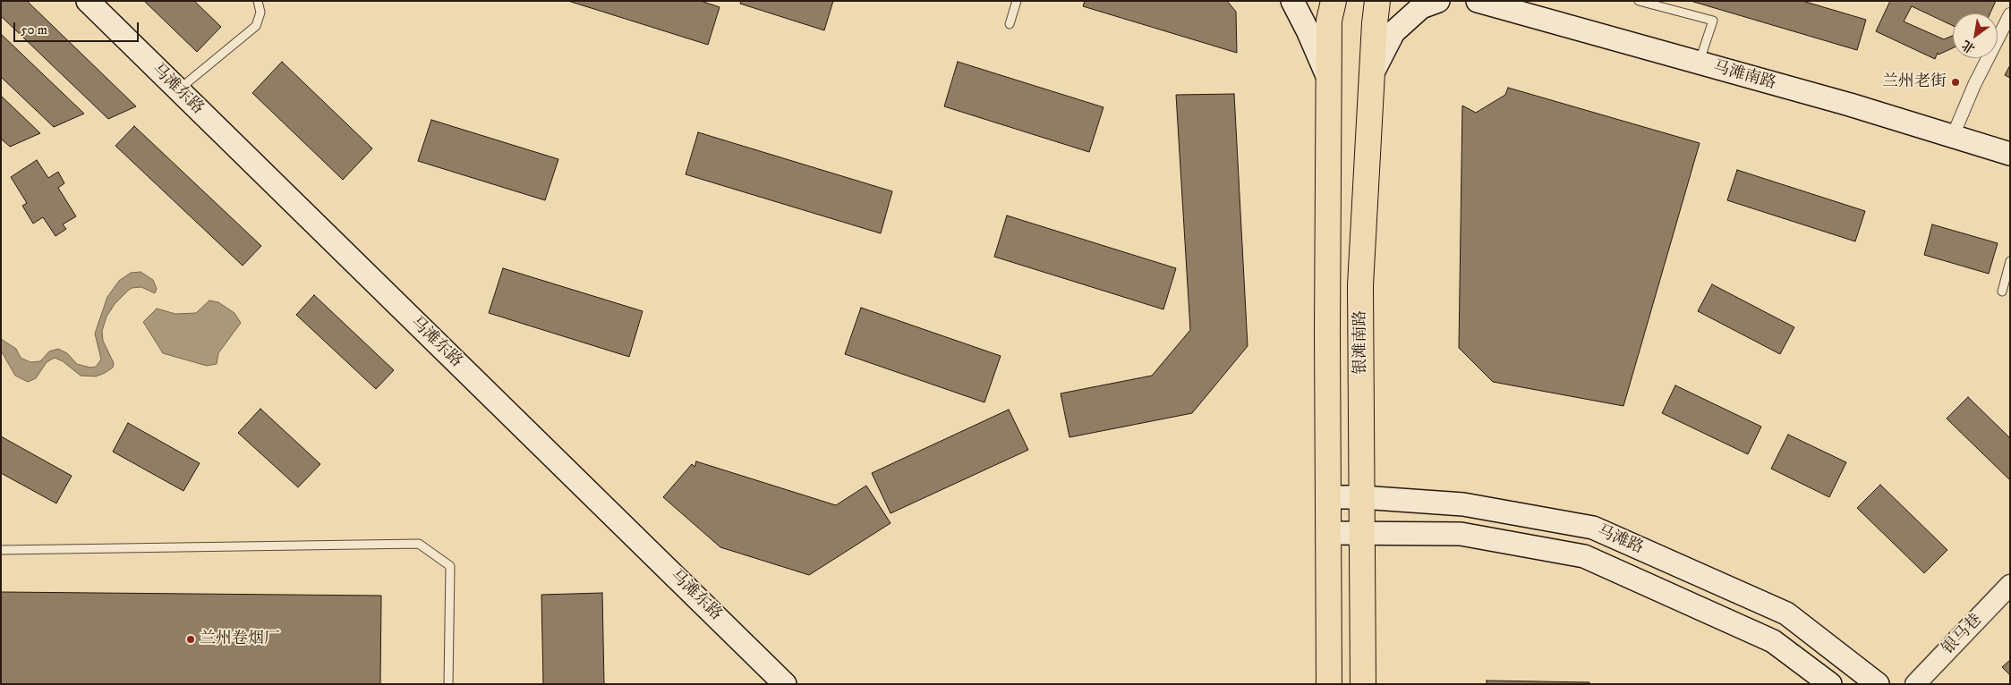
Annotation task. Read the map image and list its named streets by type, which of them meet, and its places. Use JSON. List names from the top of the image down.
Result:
{
  "streets": {
    "main road": [
      "马滩南路",
      "马滩东路",
      "银滩南路",
      "马滩路"
    ],
    "street": ["银马巷"]
  },
  "crossings": [
    ["银滩南路", "马滩路"]
  ],
  "places": ["兰州老街", "兰州卷烟厂"],
  "scale_bar": "50 m",
  "north": "bottom left"
}
